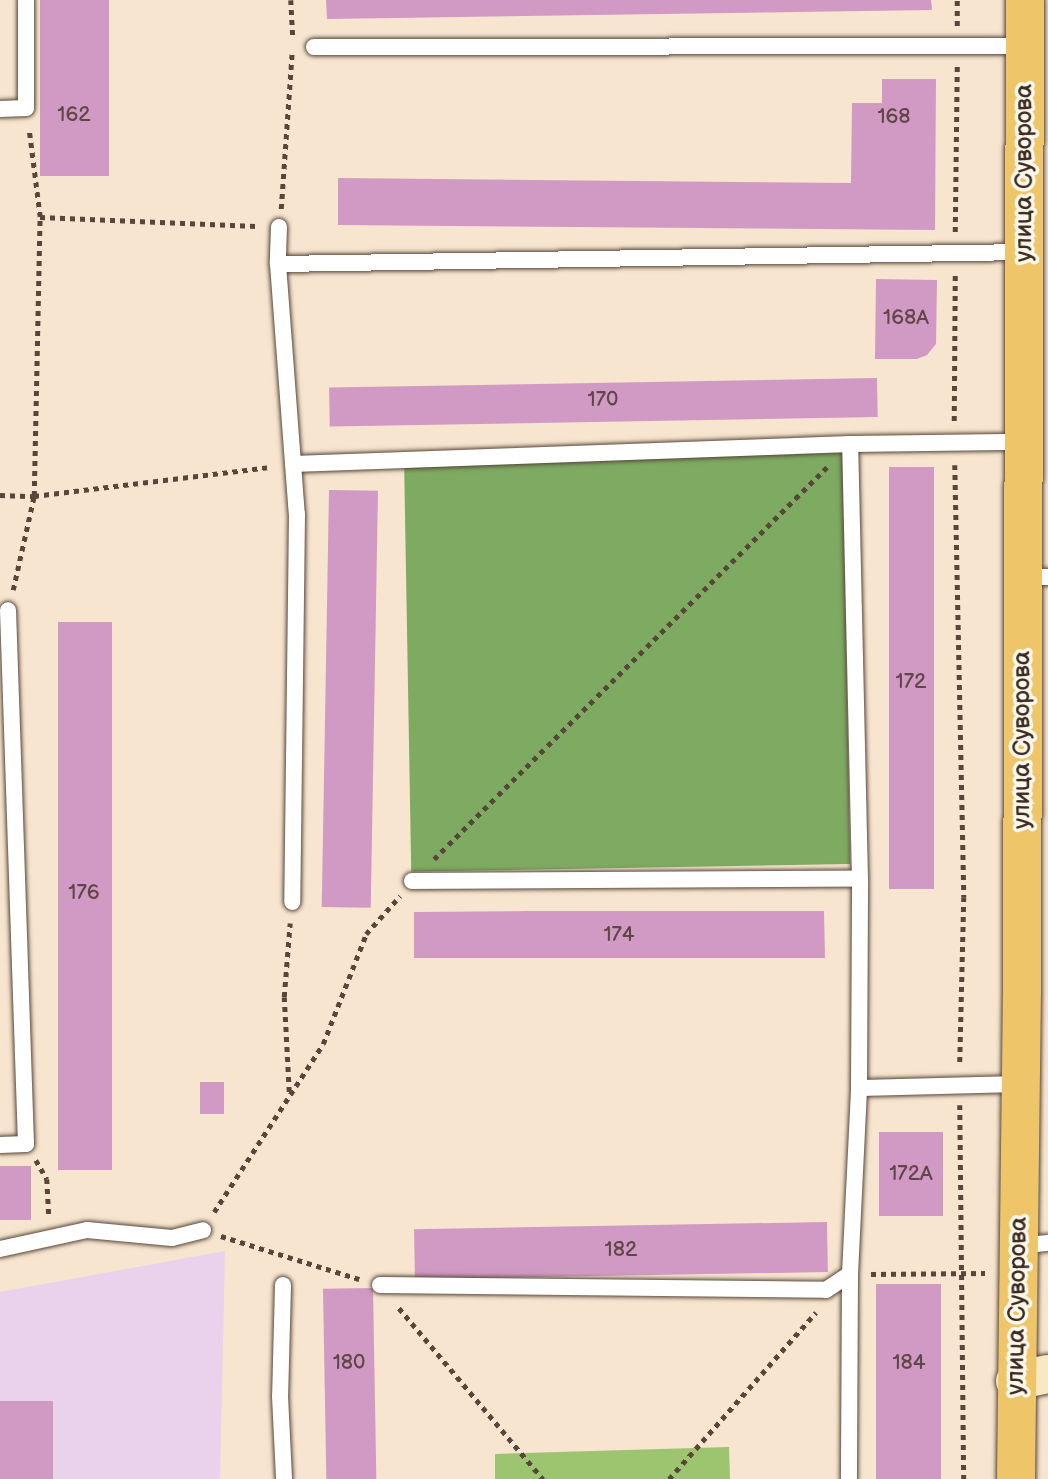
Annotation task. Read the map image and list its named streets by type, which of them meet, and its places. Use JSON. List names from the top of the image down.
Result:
{
  "streets": {
    "main road": ["улица Суворова"]
  },
  "house_numbers": [
    "162",
    "168",
    "168А",
    "170",
    "172",
    "176",
    "174",
    "172А",
    "182",
    "180",
    "184"
  ]
}
